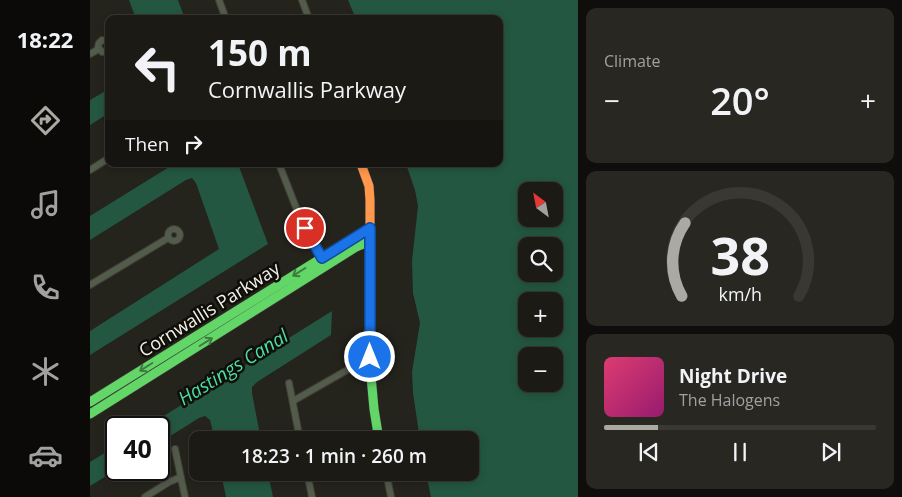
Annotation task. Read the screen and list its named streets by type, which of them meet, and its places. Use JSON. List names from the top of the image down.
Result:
{
  "streets": {
    "street": ["Cornwallis Parkway"]
  },
  "water": ["Hastings Canal"],
  "north": "top left",
  "page": {
    "tabs": "18:22",
    "tile": "Climate",
    "turn": ["150 m", "Cornwallis Parkway"],
    "heat": ["−", "20°", "+"],
    "then": "Then",
    "map_buttons": ["+", "−"],
    "song": ["Night Drive", "The Halogens"],
    "limit": "40",
    "trip": "18:23 · 1 min · 260 m",
    "gauge": ["38", "km/h"]
  }
}
